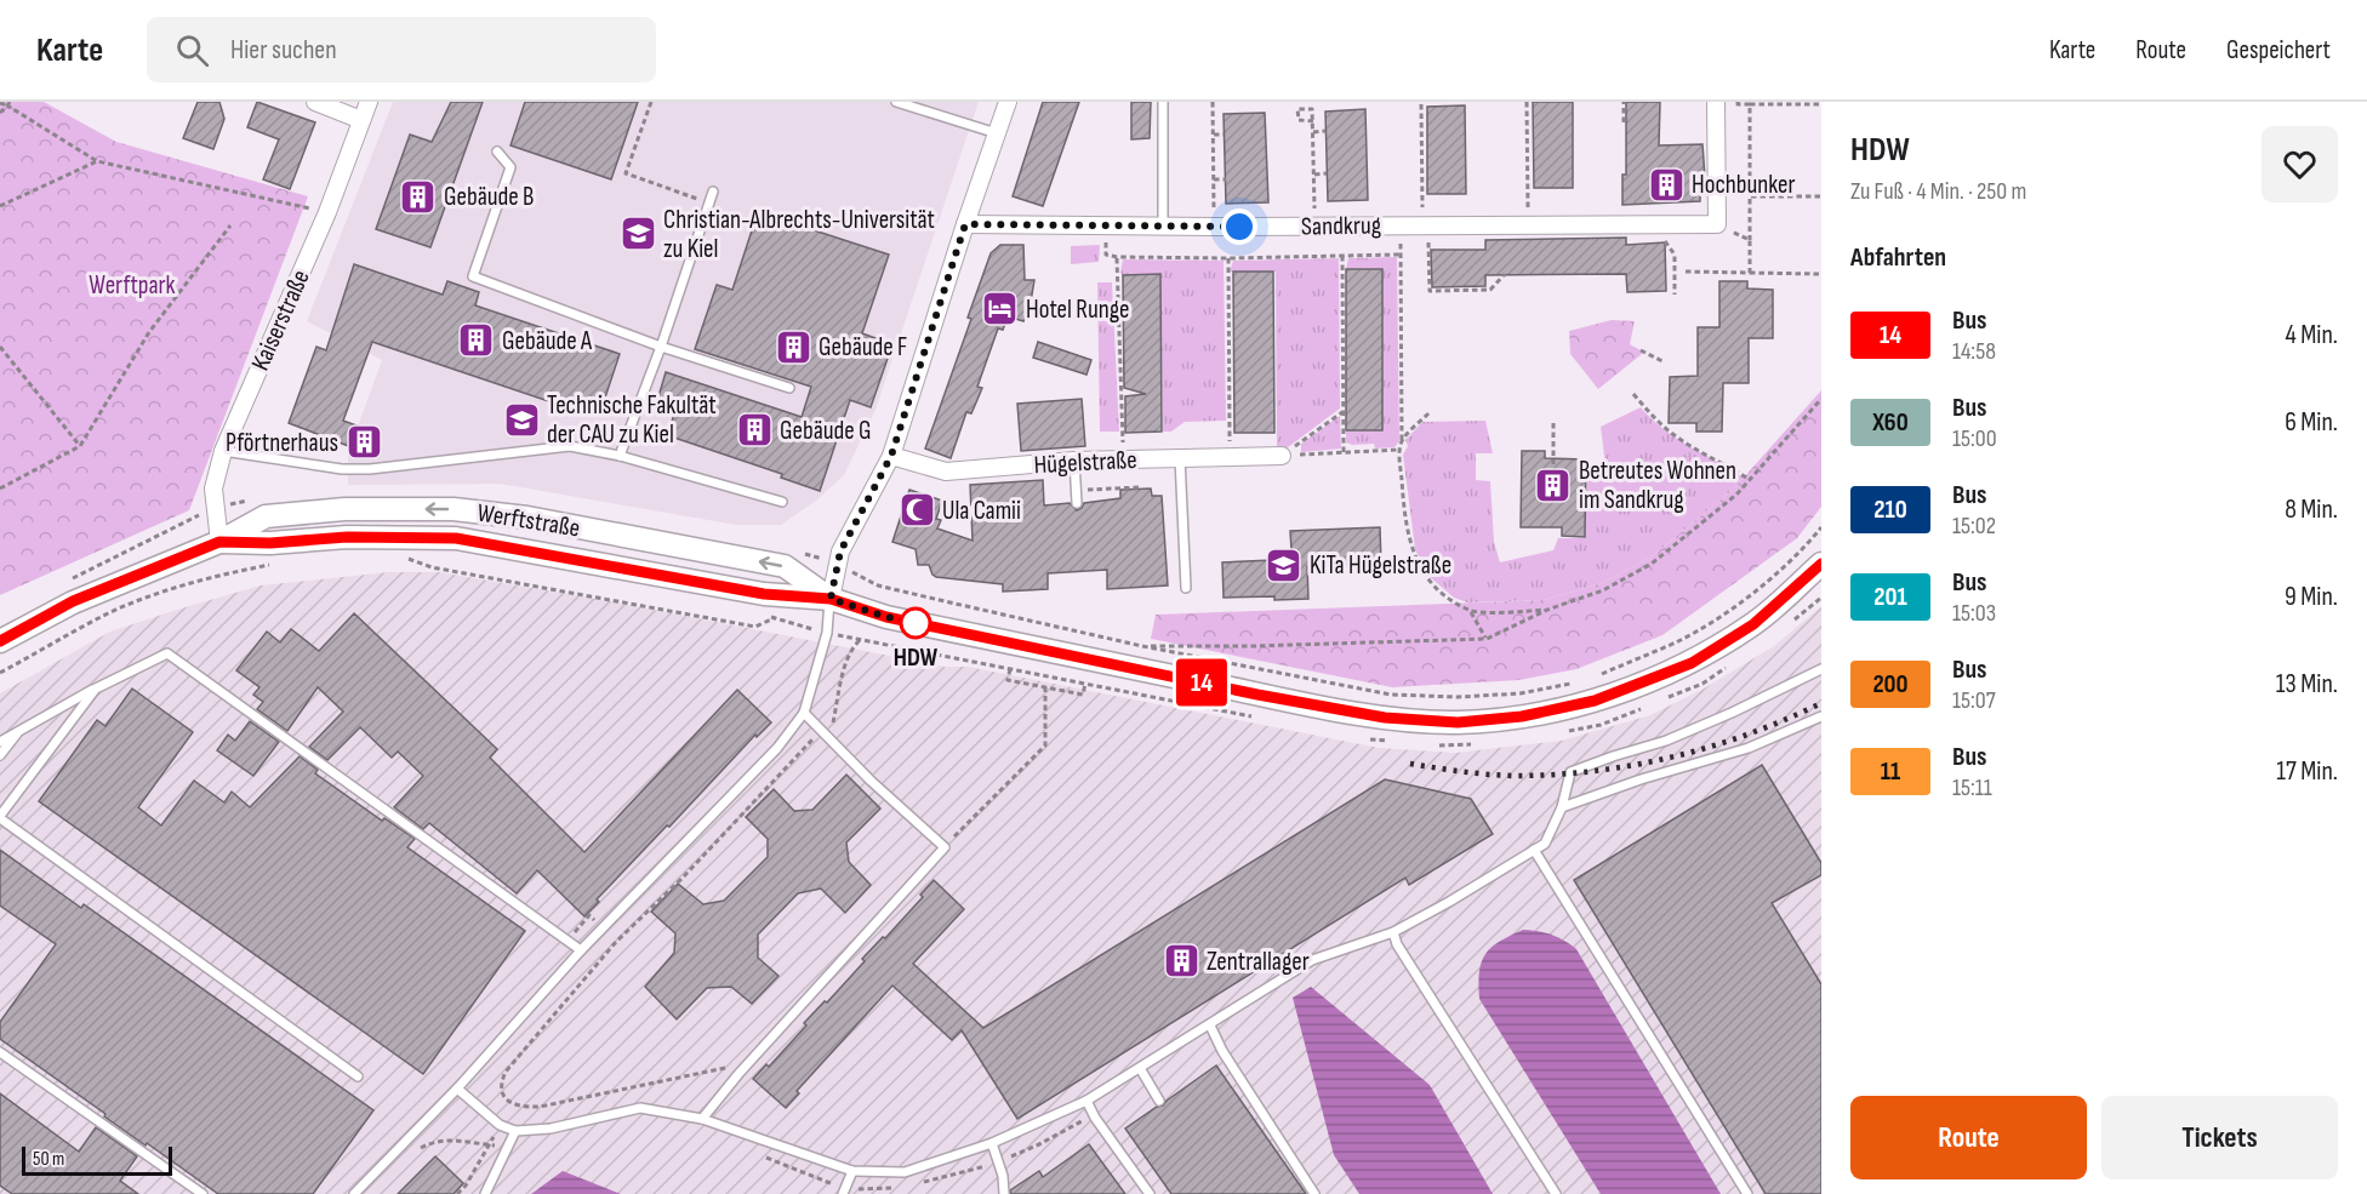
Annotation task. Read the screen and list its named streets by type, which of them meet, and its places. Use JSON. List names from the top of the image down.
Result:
{
  "streets": {
    "main road": ["Werftstraße"],
    "street": ["Sandkrug", "Kaiserstraße", "Hügelstraße"]
  },
  "crossings": [
    ["Kaiserstraße", "Werftstraße"]
  ],
  "parks": ["Werftpark"],
  "places": {
    "building": [
      "Hochbunker",
      "Gebäude B",
      "Gebäude A",
      "Gebäude F",
      "Gebäude G",
      "Pförtnerhaus",
      "Betreutes Wohnen im Sandkrug",
      "Zentrallager"
    ],
    "school or university": ["Christian-Albrechts-Universität zu Kiel", "Technische Fakultät der CAU zu Kiel", "KiTa Hügelstraße"],
    "hotel": ["Hotel Runge"],
    "mosque": ["Ula Camii"],
    "other": ["HDW"]
  },
  "lines": ["bus line 14"],
  "scale_bar": "50 m",
  "page": {
    "header": "Karte",
    "search": "Hier suchen",
    "nav": ["Karte", "Route", "Gespeichert"],
    "on_map": "14",
    "heading": [
      ["HDW", "Zu Fuß · 4 Min. · 250 m"],
      "Abfahrten"
    ],
    "list": [
      {
        "mark": "14",
        "name": "Bus",
        "note": "14:58",
        "value": "4 Min."
      },
      {
        "mark": "X60",
        "name": "Bus",
        "note": "15:00",
        "value": "6 Min."
      },
      {
        "mark": "210",
        "name": "Bus",
        "note": "15:02",
        "value": "8 Min."
      },
      {
        "mark": "201",
        "name": "Bus",
        "note": "15:03",
        "value": "9 Min."
      },
      {
        "mark": "200",
        "name": "Bus",
        "note": "15:07",
        "value": "13 Min."
      },
      {
        "mark": "11",
        "name": "Bus",
        "note": "15:11",
        "value": "17 Min."
      }
    ],
    "buttons": ["Route", "Tickets"],
    "scale": "50 m"
  }
}
